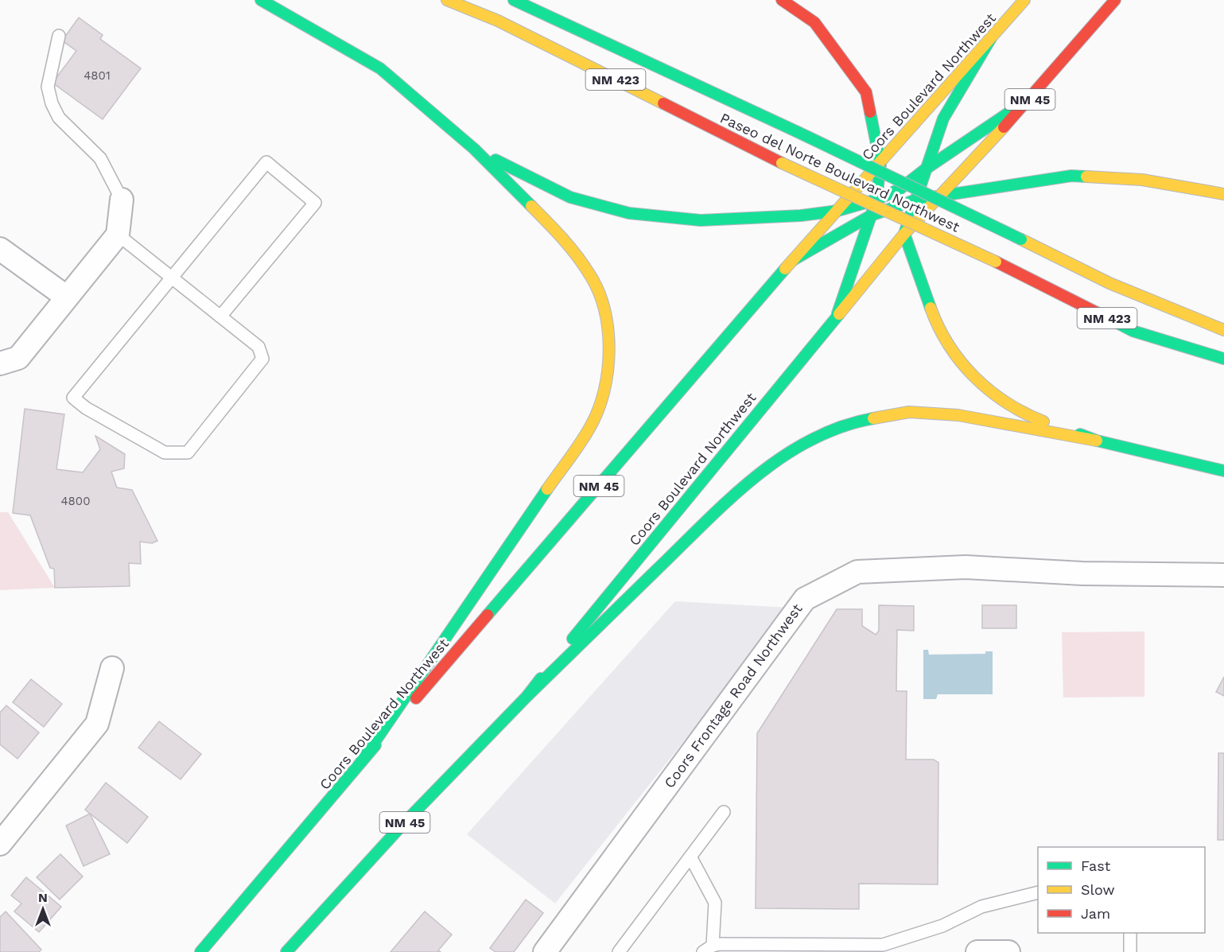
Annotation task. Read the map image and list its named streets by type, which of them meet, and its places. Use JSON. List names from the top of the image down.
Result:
{
  "streets": {
    "main road": [
      "NM 423",
      "Coors Boulevard Northwest",
      "NM 45",
      "Paseo del Norte Boulevard Northwest"
    ],
    "street": ["Coors Frontage Road Northwest"]
  },
  "house_numbers": ["4801", "4800"],
  "legend": ["Fast", "Slow", "Jam"],
  "north": "top"
}
